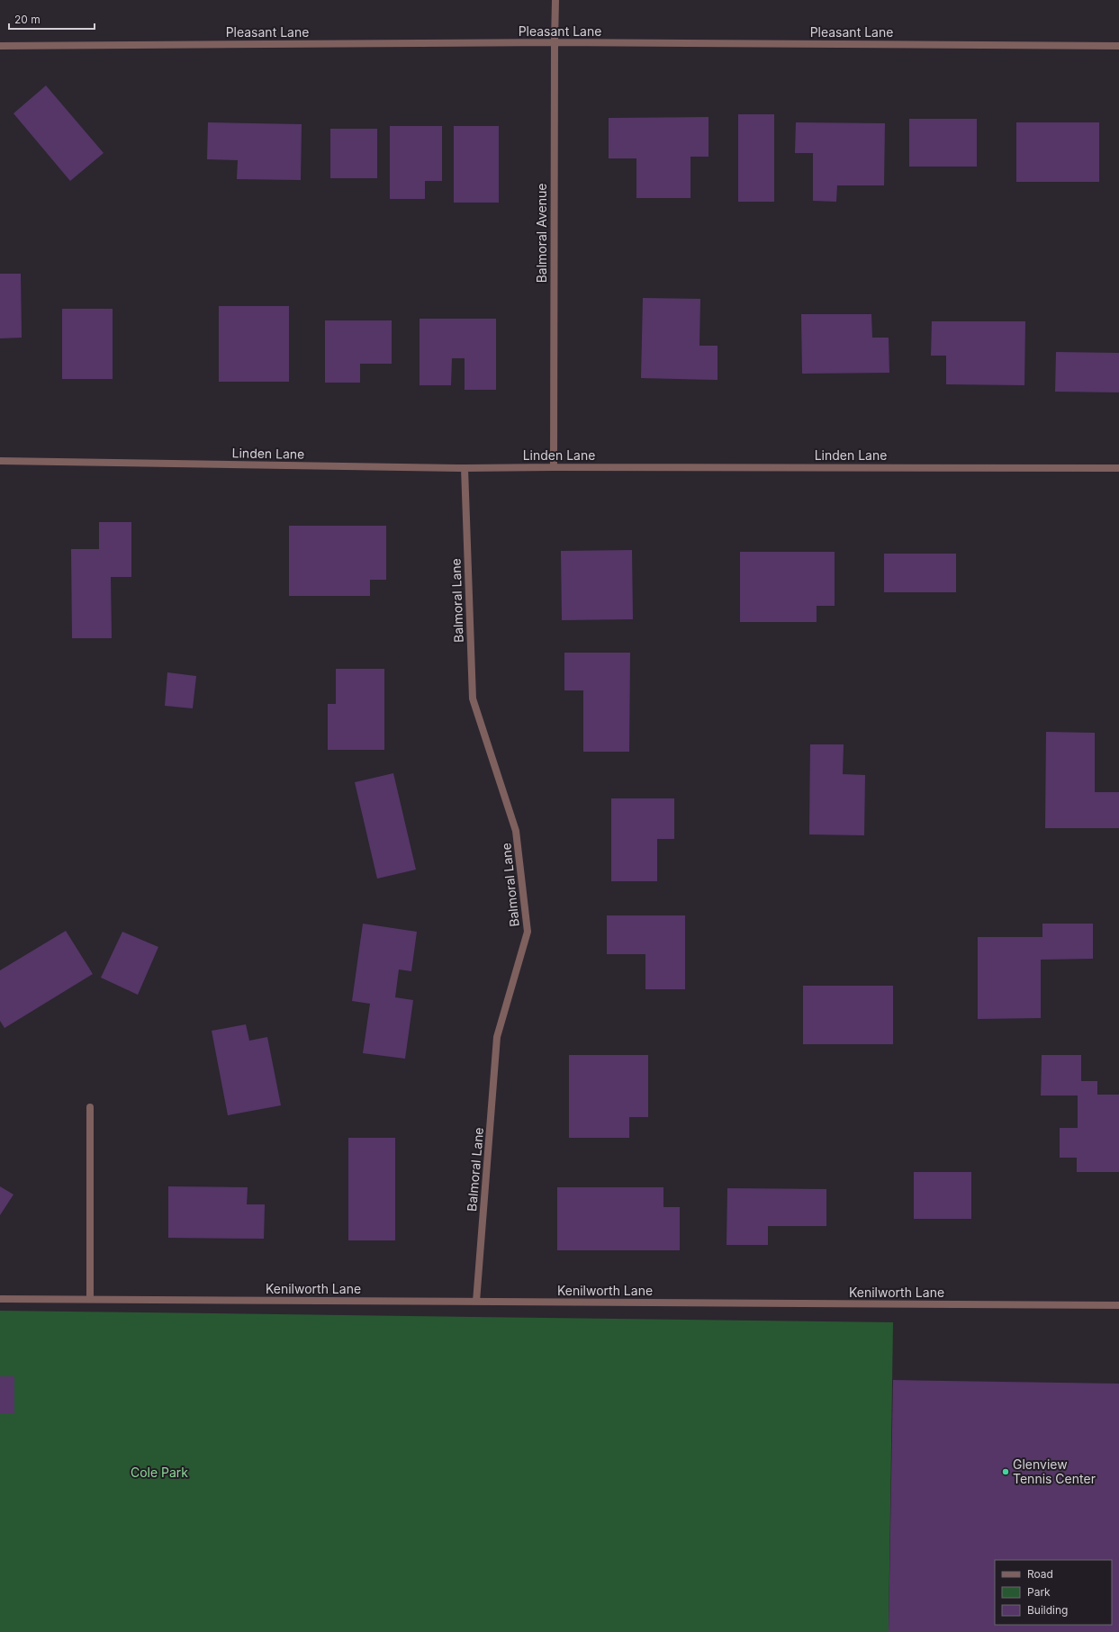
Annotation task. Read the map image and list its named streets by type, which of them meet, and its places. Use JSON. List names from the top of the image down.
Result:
{
  "streets": {
    "street": [
      "Pleasant Lane",
      "Balmoral Avenue",
      "Linden Lane",
      "Balmoral Lane",
      "Kenilworth Lane"
    ]
  },
  "crossings": [
    ["Pleasant Lane", "Balmoral Avenue"],
    ["Balmoral Avenue", "Linden Lane"],
    ["Linden Lane", "Balmoral Lane"],
    ["Balmoral Lane", "Kenilworth Lane"]
  ],
  "parks": ["Cole Park"],
  "places": ["Glenview Tennis Center"],
  "legend": ["Road", "Park", "Building"],
  "scale_bar": "20 m"
}
